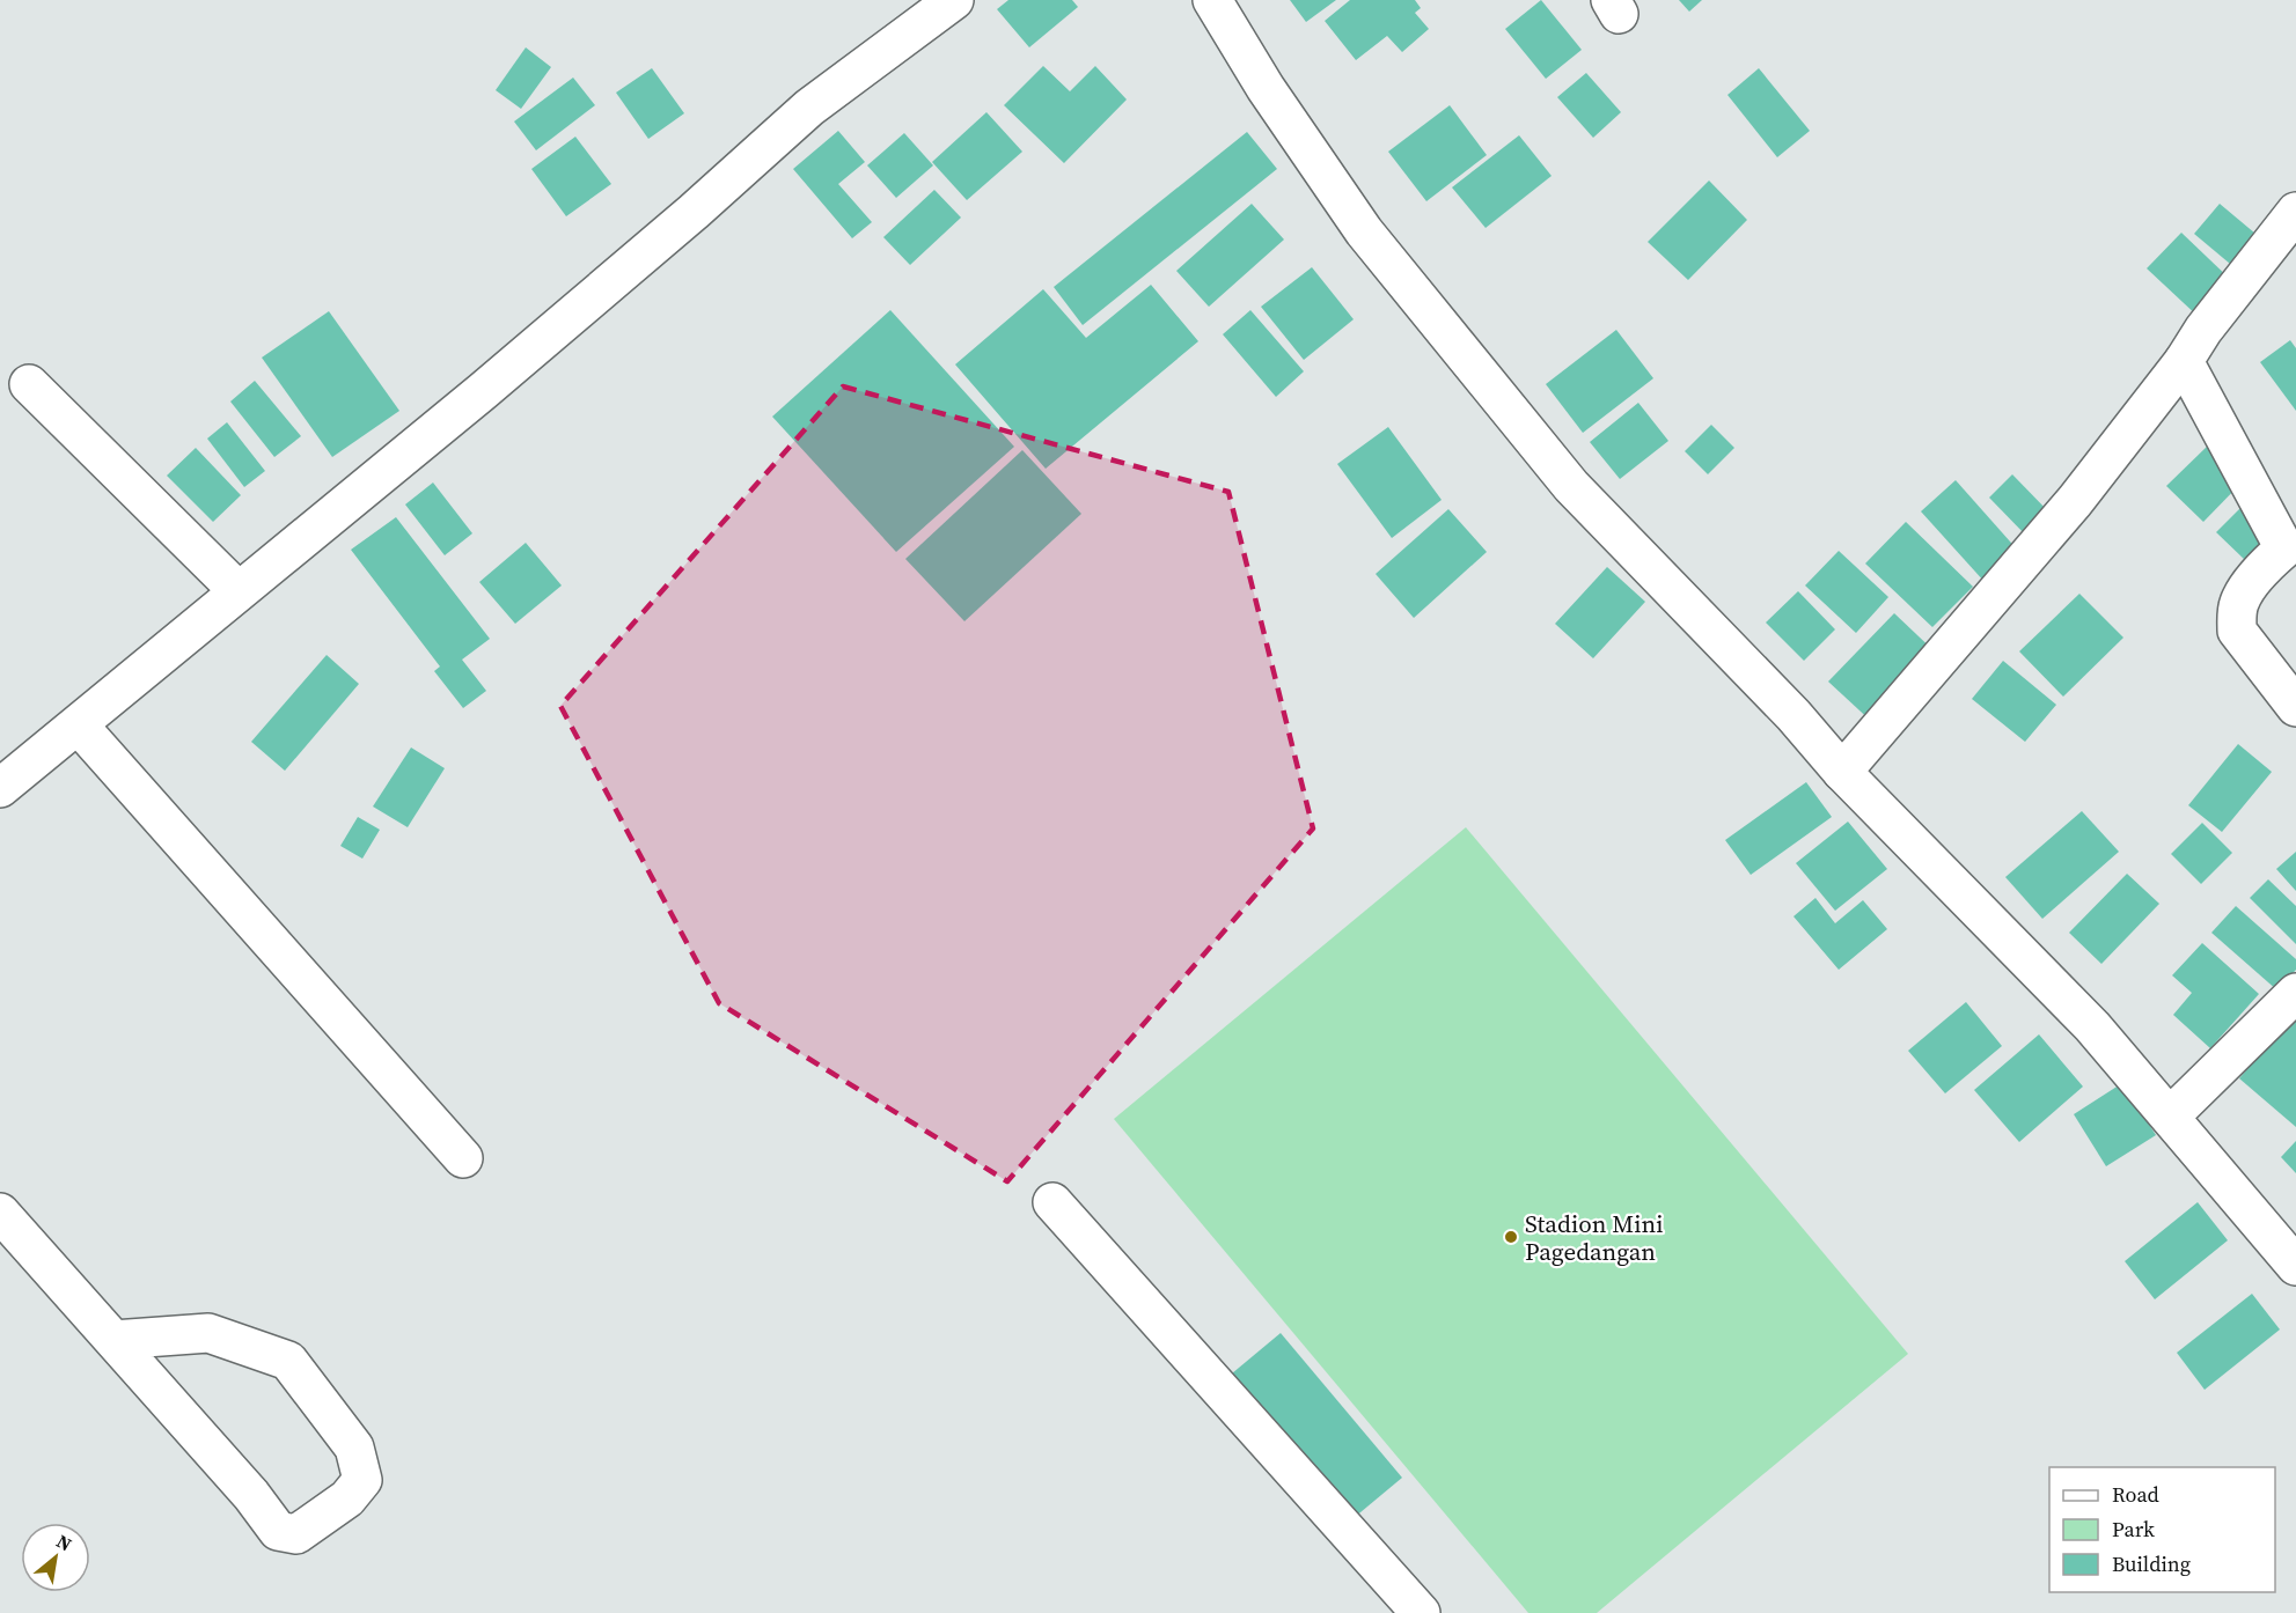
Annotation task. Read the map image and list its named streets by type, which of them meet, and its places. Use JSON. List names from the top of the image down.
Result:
{
  "places": ["Stadion Mini Pagedangan"],
  "legend": ["Road", "Park", "Building"],
  "north": "top right"
}
